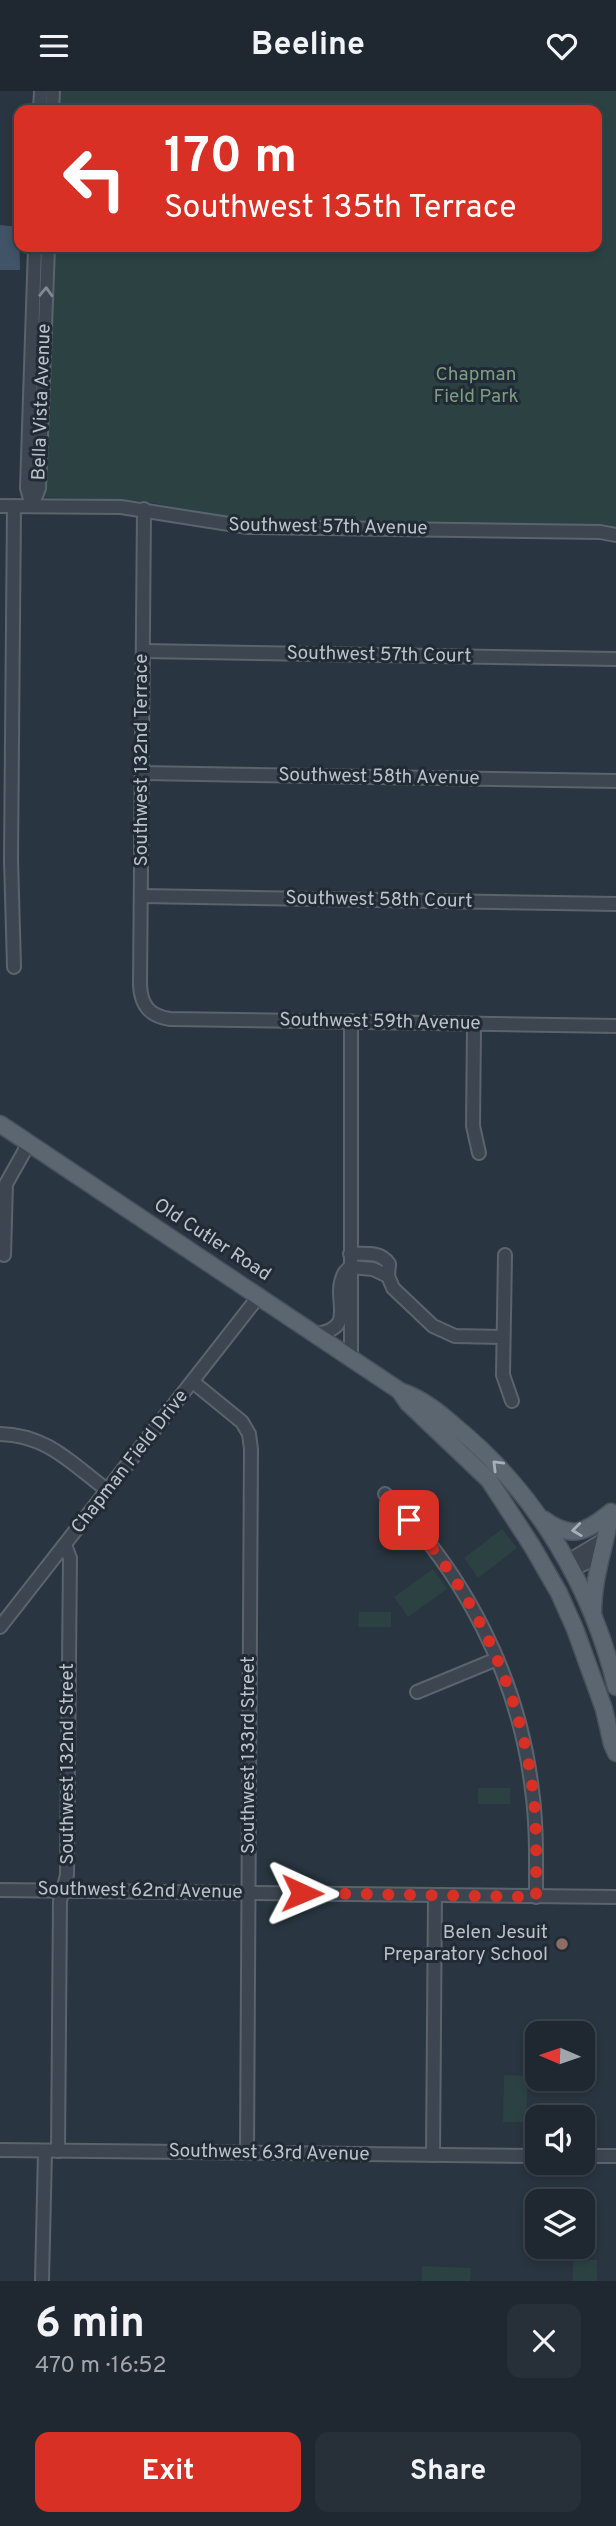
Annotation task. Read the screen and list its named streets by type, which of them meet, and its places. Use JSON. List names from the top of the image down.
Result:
{
  "streets": {
    "main road": ["Old Cutler Road"],
    "street": [
      "Bella Vista Avenue",
      "Southwest 57th Avenue",
      "Southwest 57th Court",
      "Southwest 132nd Terrace",
      "Southwest 58th Avenue",
      "Southwest 58th Court",
      "Southwest 59th Avenue",
      "Chapman Field Drive",
      "Southwest 133rd Street",
      "Southwest 132nd Street",
      "Southwest 62nd Avenue",
      "Southwest 63rd Avenue"
    ]
  },
  "crossings": [
    ["Bella Vista Avenue", "Southwest 57th Avenue"],
    ["Southwest 57th Avenue", "Southwest 132nd Terrace"],
    ["Southwest 57th Court", "Southwest 132nd Terrace"],
    ["Southwest 132nd Terrace", "Southwest 58th Avenue"],
    ["Southwest 132nd Terrace", "Southwest 58th Court"],
    ["Southwest 132nd Terrace", "Southwest 59th Avenue"],
    ["Old Cutler Road", "Chapman Field Drive"],
    ["Chapman Field Drive", "Southwest 133rd Street"],
    ["Chapman Field Drive", "Southwest 132nd Street"],
    ["Southwest 133rd Street", "Southwest 62nd Avenue"],
    ["Southwest 133rd Street", "Southwest 63rd Avenue"],
    ["Southwest 132nd Street", "Southwest 62nd Avenue"],
    ["Southwest 132nd Street", "Southwest 63rd Avenue"]
  ],
  "parks": ["Chapman Field Park"],
  "places": ["Belen Jesuit Preparatory School"],
  "north": "left",
  "page": {
    "header": "Beeline",
    "turn": ["170 m", "Southwest 135th Terrace"],
    "heading": ["6 min", "470 m · 16:52"],
    "buttons": ["Exit", "Share"]
  }
}
